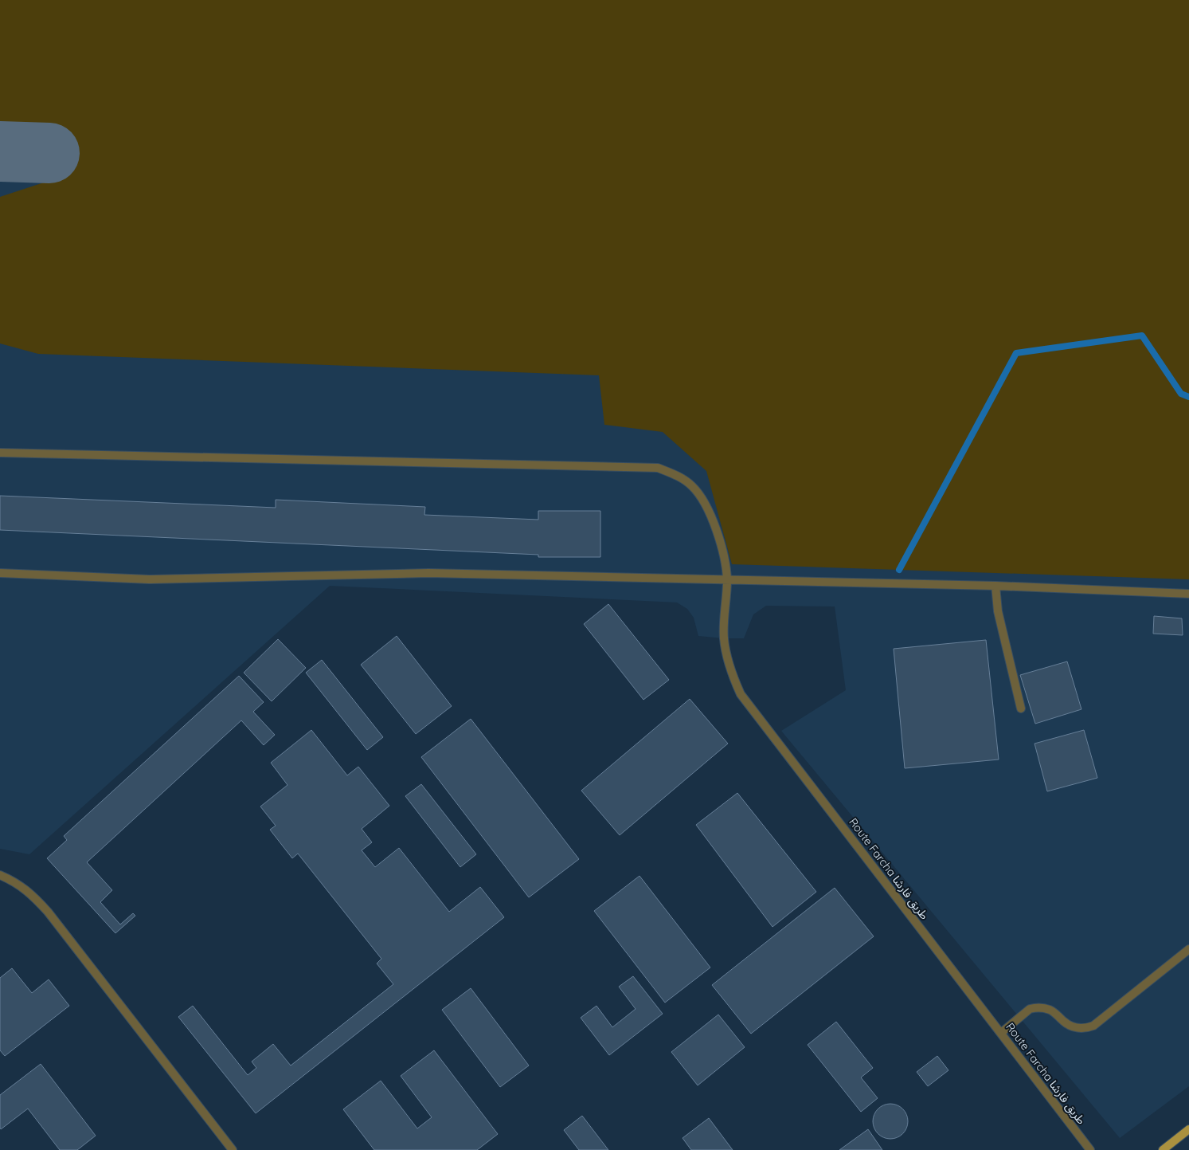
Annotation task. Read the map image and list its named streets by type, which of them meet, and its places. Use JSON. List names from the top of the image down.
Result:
{
  "streets": {
    "street": ["Route Farcha طريق فارشا"]
  }
}
